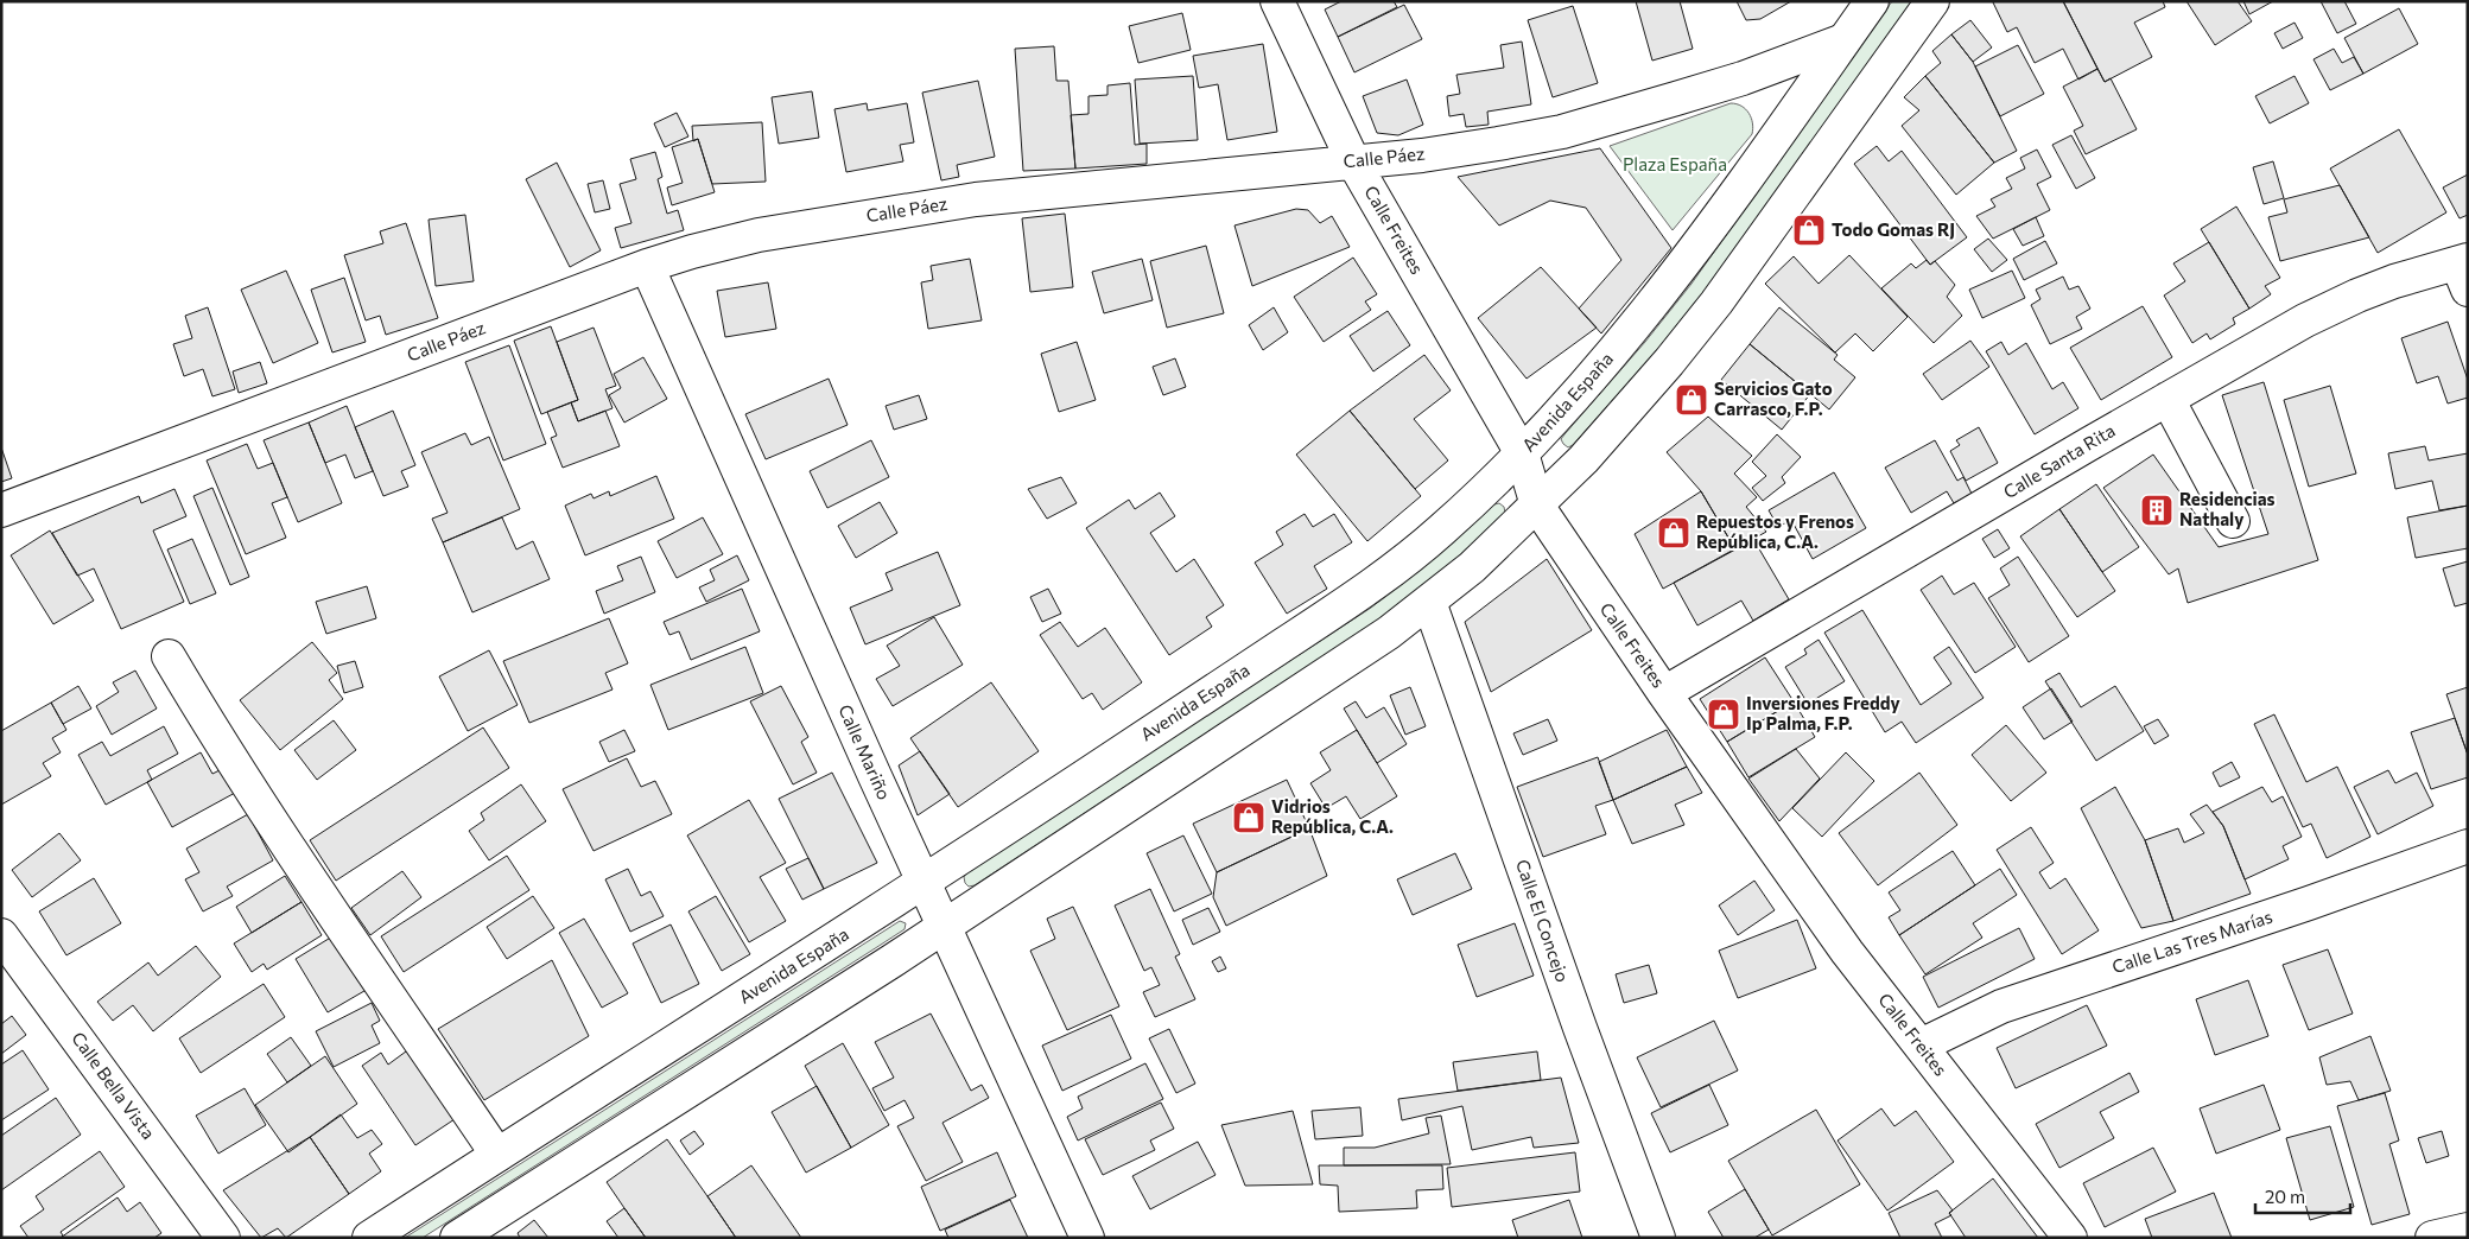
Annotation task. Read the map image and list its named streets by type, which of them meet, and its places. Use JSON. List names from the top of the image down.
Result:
{
  "streets": {
    "street": [
      "Calle Páez",
      "Calle Freites",
      "Avenida España",
      "Calle Santa Rita",
      "Calle Mariño",
      "Calle El Concejo",
      "Calle Las Tres Marías",
      "Calle Bella Vista"
    ]
  },
  "crossings": [
    ["Calle Páez", "Calle Freites"],
    ["Calle Páez", "Avenida España"],
    ["Calle Páez", "Calle Mariño"],
    ["Calle Freites", "Avenida España"],
    ["Calle Freites", "Calle Santa Rita"],
    ["Calle Freites", "Calle Las Tres Marías"],
    ["Avenida España", "Calle Mariño"]
  ],
  "parks": ["Plaza España"],
  "places": {
    "shop": [
      "Todo Gomas RJ",
      "Servicios Gato Carrasco, F.P.",
      "Repuestos y Frenos República, C.A.",
      "Inversiones Freddy Ip Palma, F.P.",
      "Vidrios República, C.A."
    ],
    "building": ["Residencias Nathaly"]
  },
  "scale_bar": "20 m"
}
